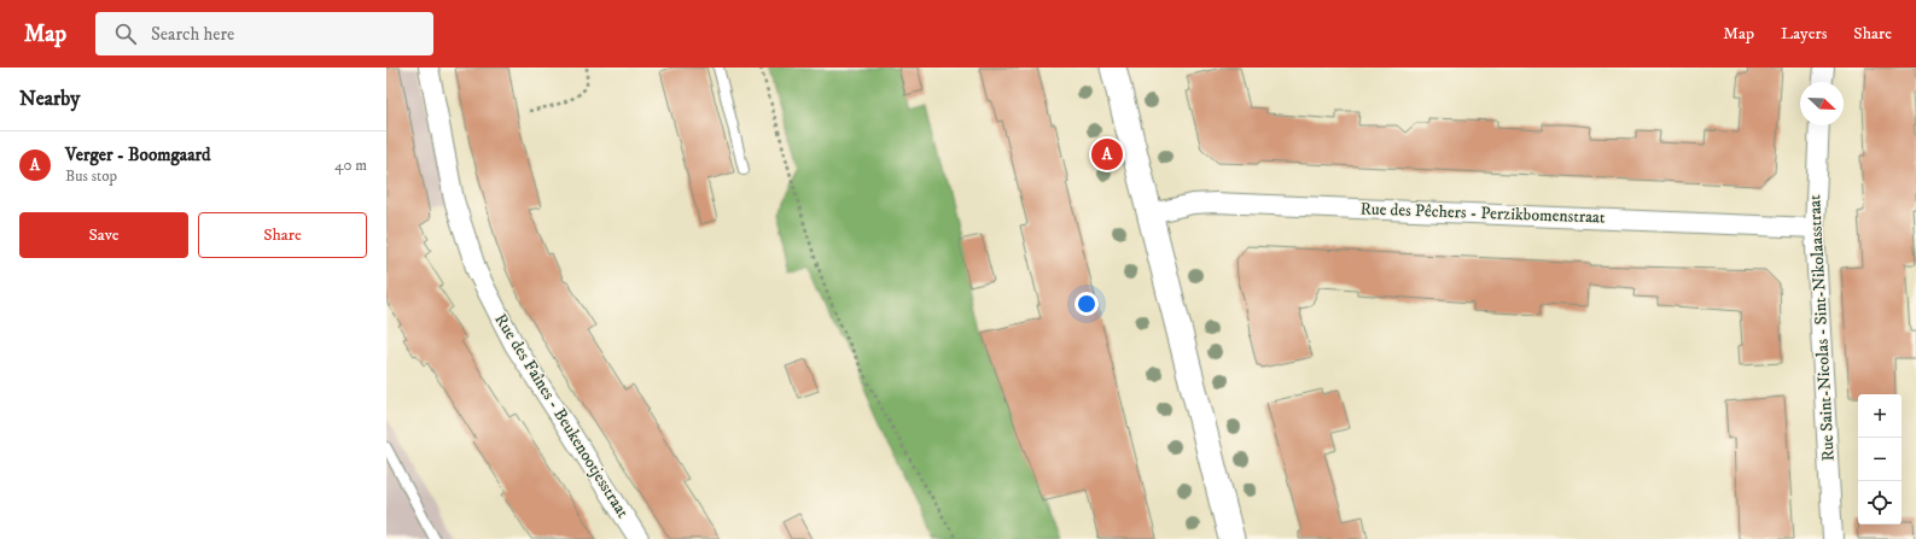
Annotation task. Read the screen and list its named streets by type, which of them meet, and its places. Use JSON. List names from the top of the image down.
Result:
{
  "streets": {
    "street": ["Rue des Pêchers - Perzikbomenstraat", "Rue Saint-Nicolas - Sint-Nikolaasstraat", "Rue des Faînes - Beukenootjesstraat"]
  },
  "crossings": [
    ["Rue des Pêchers - Perzikbomenstraat", "Rue Saint-Nicolas - Sint-Nikolaasstraat"]
  ],
  "north": "bottom right",
  "page": {
    "header": "Map",
    "search": "Search here",
    "nav": ["Map", "Layers", "Share"],
    "heading": "Nearby",
    "list": [
      {
        "mark": "A",
        "name": "Verger - Boomgaard",
        "note": "Bus stop",
        "value": "40 m"
      }
    ],
    "pins": "A",
    "buttons": ["Save", "Share"],
    "map_buttons": ["+", "−"]
  }
}
